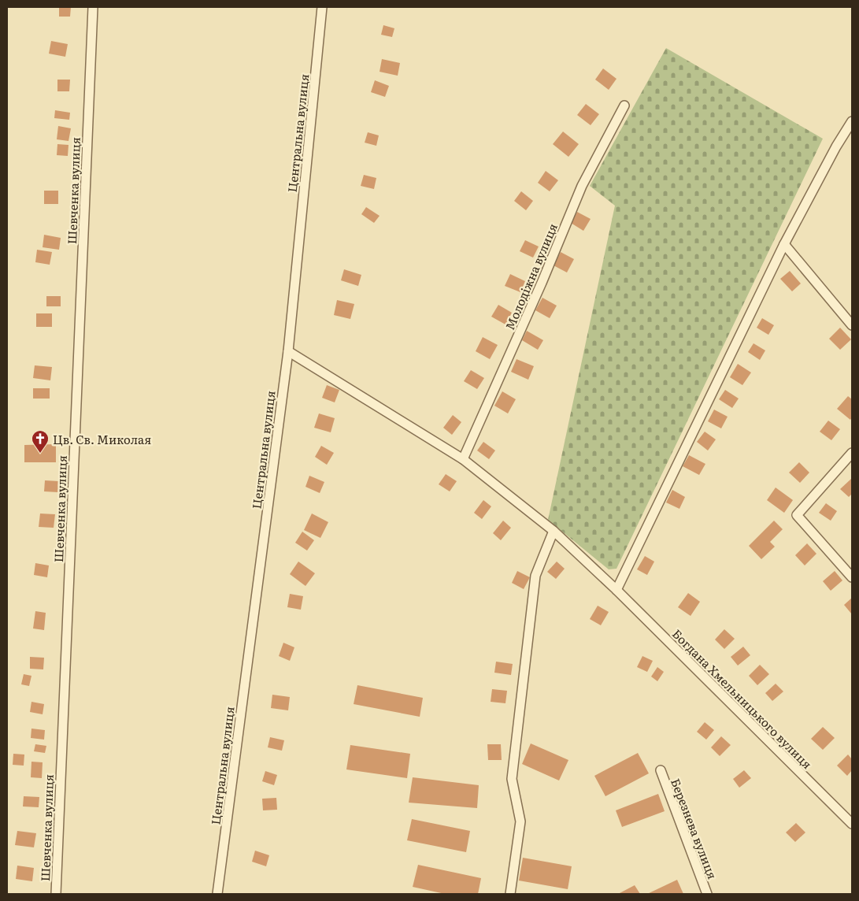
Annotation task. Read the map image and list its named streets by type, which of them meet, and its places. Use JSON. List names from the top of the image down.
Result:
{
  "streets": {
    "street": [
      "Центральна вулиця",
      "Шевченка вулиця",
      "Молодіжна вулиця",
      "Богдана Хмельницького вулиця",
      "Березнева вулиця"
    ]
  },
  "crossings": [
    ["Центральна вулиця", "Богдана Хмельницького вулиця"],
    ["Молодіжна вулиця", "Богдана Хмельницького вулиця"]
  ],
  "places": {
    "church": ["Цв. Св. Миколая"]
  }
}
